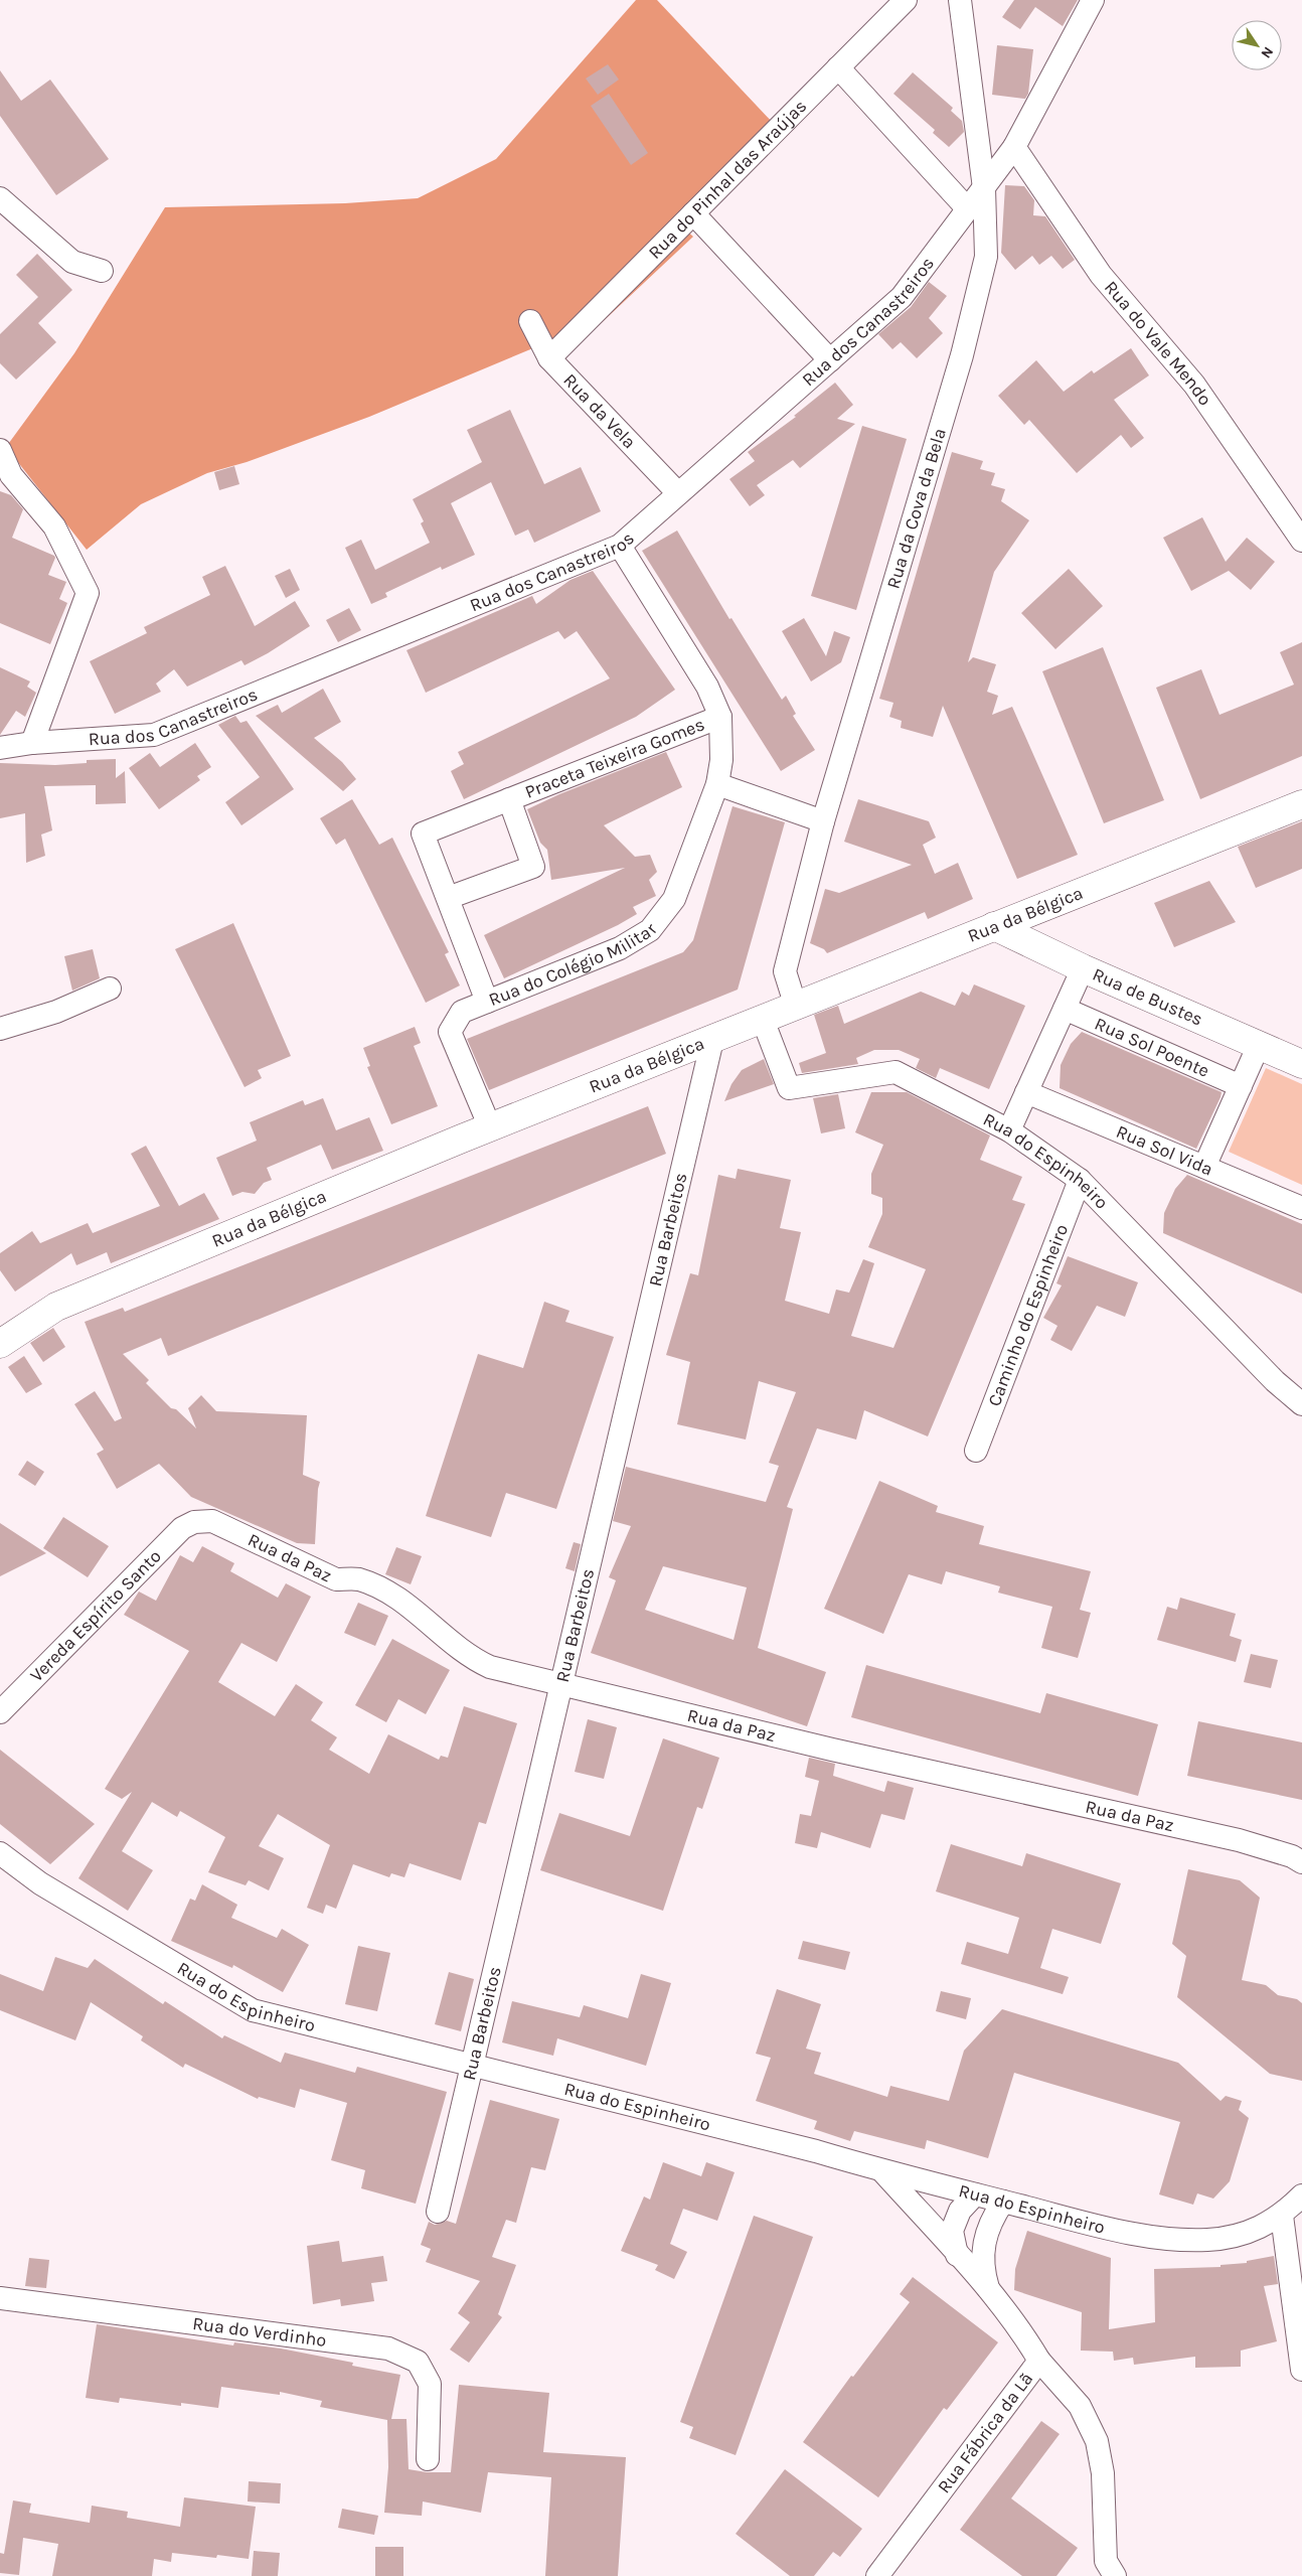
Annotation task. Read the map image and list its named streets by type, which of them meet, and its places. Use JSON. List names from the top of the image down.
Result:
{
  "streets": {
    "main road": ["Rua da Bélgica", "Rua de Bustes"],
    "street": [
      "Rua do Pinhal das Araújas",
      "Rua dos Canastreiros",
      "Rua do Vale Mendo",
      "Rua da Vela",
      "Rua da Cova da Bela",
      "Praceta Teixeira Gomes",
      "Rua do Colégio Militar",
      "Rua Sol Poente",
      "Rua Sol Vida",
      "Rua do Espinheiro",
      "Rua Barbeitos",
      "Caminho do Espinheiro",
      "Rua da Paz",
      "Vereda Espírito Santo",
      "Rua do Verdinho",
      "Rua Fábrica da Lã"
    ]
  },
  "crossings": [
    ["Rua do Pinhal das Araújas", "Rua da Vela"],
    ["Rua dos Canastreiros", "Rua do Vale Mendo"],
    ["Rua dos Canastreiros", "Rua da Vela"],
    ["Rua dos Canastreiros", "Rua da Cova da Bela"],
    ["Rua dos Canastreiros", "Rua do Colégio Militar"],
    ["Rua da Cova da Bela", "Rua da Bélgica"],
    ["Praceta Teixeira Gomes", "Rua do Colégio Militar"],
    ["Rua da Bélgica", "Rua do Colégio Militar"],
    ["Rua da Bélgica", "Rua de Bustes"],
    ["Rua da Bélgica", "Rua do Espinheiro"],
    ["Rua da Bélgica", "Rua Barbeitos"],
    ["Rua do Espinheiro", "Rua Barbeitos"],
    ["Rua do Espinheiro", "Caminho do Espinheiro"],
    ["Rua do Espinheiro", "Rua Fábrica da Lã"],
    ["Rua Barbeitos", "Rua da Paz"],
    ["Rua da Paz", "Vereda Espírito Santo"]
  ],
  "north": "bottom right"
}
